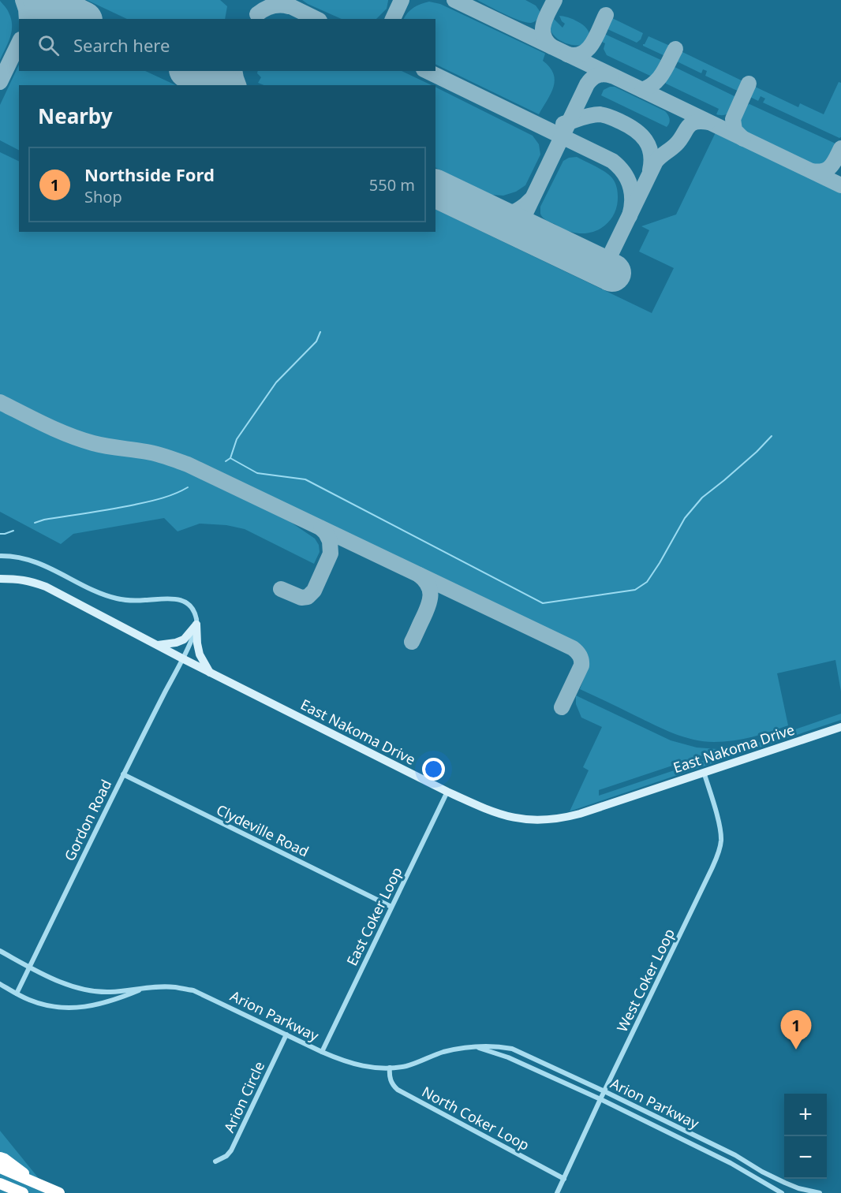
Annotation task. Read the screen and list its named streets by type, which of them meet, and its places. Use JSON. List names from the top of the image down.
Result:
{
  "streets": {
    "main road": ["East Nakoma Drive"],
    "street": [
      "Gordon Road",
      "Clydeville Road",
      "East Coker Loop",
      "West Coker Loop",
      "Arion Parkway",
      "Arion Circle",
      "North Coker Loop"
    ]
  },
  "crossings": [
    ["East Nakoma Drive", "Gordon Road"],
    ["East Nakoma Drive", "East Coker Loop"],
    ["East Nakoma Drive", "West Coker Loop"],
    ["Gordon Road", "Clydeville Road"],
    ["Gordon Road", "Arion Parkway"],
    ["Clydeville Road", "East Coker Loop"],
    ["East Coker Loop", "Arion Parkway"],
    ["West Coker Loop", "Arion Parkway"],
    ["West Coker Loop", "North Coker Loop"],
    ["Arion Parkway", "Arion Circle"],
    ["Arion Parkway", "North Coker Loop"]
  ],
  "page": {
    "search": "Search here",
    "heading": "Nearby",
    "list": [
      {
        "mark": "1",
        "name": "Northside Ford",
        "note": "Shop",
        "value": "550 m"
      }
    ],
    "pins": "1",
    "map_buttons": ["+", "−"]
  }
}
